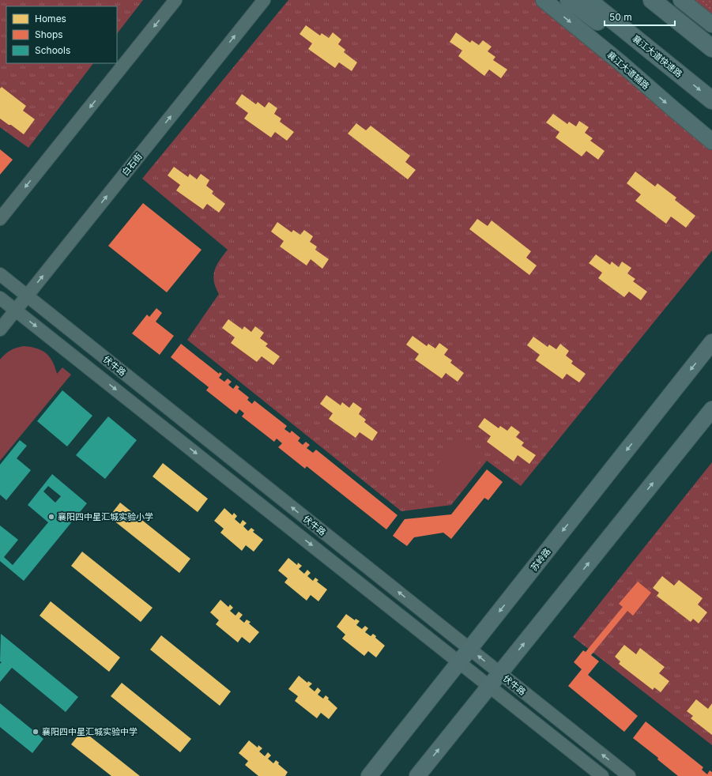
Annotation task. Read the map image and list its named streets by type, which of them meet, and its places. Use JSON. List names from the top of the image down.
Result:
{
  "streets": {
    "highway": ["襄江大道快速路"],
    "main road": ["襄江大道辅路", "苏岭路"],
    "street": ["白石街", "伏牛路"]
  },
  "crossings": [
    ["白石街", "伏牛路"],
    ["伏牛路", "苏岭路"]
  ],
  "one_way": ["襄江大道辅路"],
  "places": ["襄阳四中星汇城实验小学", "襄阳四中星汇城实验中学"],
  "legend": ["Homes", "Shops", "Schools"],
  "scale_bar": "50 m"
}
